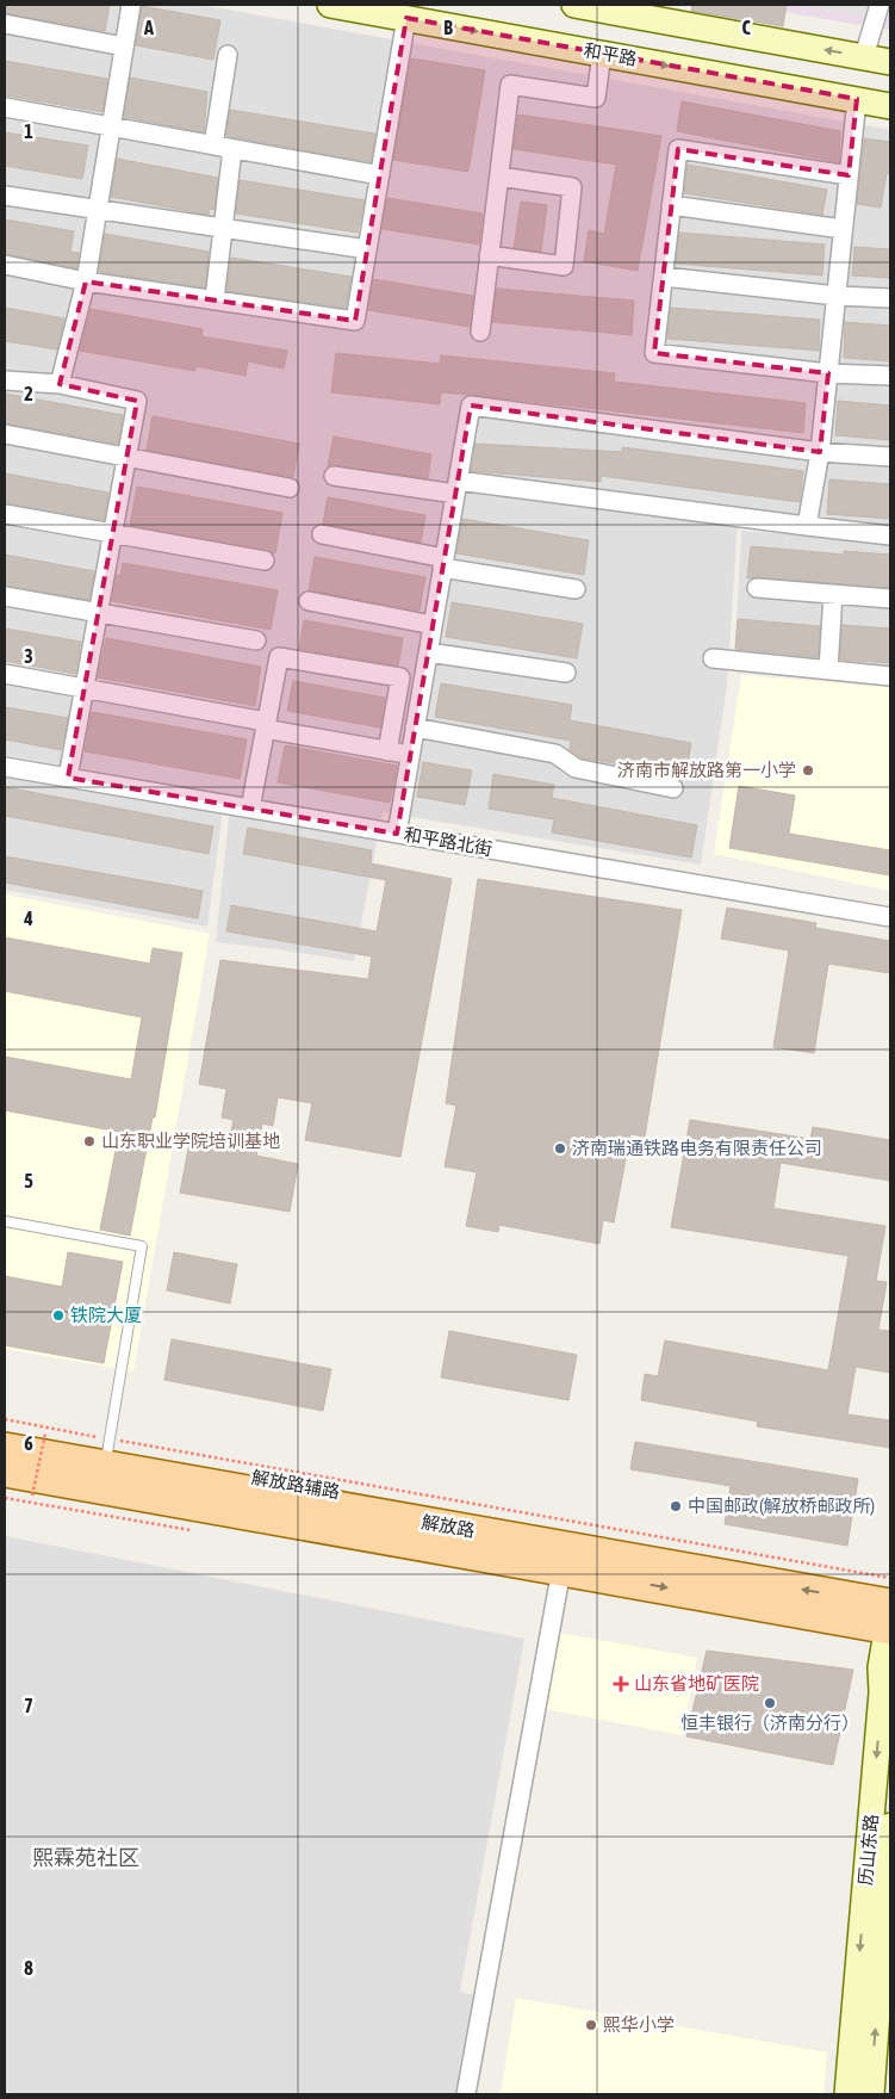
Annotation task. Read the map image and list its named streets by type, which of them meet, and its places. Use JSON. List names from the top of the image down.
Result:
{
  "streets": {
    "main road": ["解放路"],
    "street": [
      "和平路",
      "和平路北街",
      "解放路辅路",
      "历山东路"
    ]
  },
  "crossings": [
    ["解放路辅路", "解放路"],
    ["解放路", "历山东路"]
  ],
  "districts": ["熙霖苑社区"],
  "places": {
    "other": [
      "济南市解放路第一小学",
      "山东职业学院培训基地",
      "济南瑞通铁路电务有限责任公司",
      "铁院大厦",
      "中国邮政(解放桥邮政所)",
      "恒丰银行（济南分行）",
      "熙华小学"
    ],
    "health": ["山东省地矿医院"]
  },
  "grid": {
    "columns": ["A", "B", "C"],
    "rows": [
      "1",
      "2",
      "3",
      "4",
      "5",
      "6",
      "7",
      "8"
    ]
  }
}
